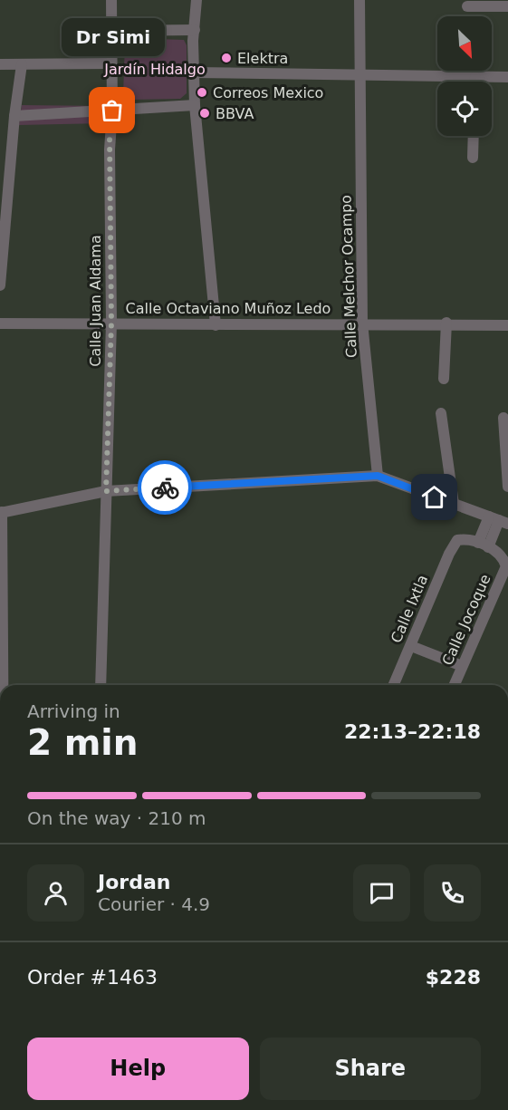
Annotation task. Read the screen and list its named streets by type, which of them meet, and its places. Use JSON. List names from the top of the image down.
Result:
{
  "streets": {
    "street": [
      "Calle Melchor Ocampo",
      "Calle Juan Aldama",
      "Calle Octaviano Muñoz Ledo",
      "Calle Ixtla",
      "Calle Jocoque"
    ]
  },
  "crossings": [
    ["Calle Melchor Ocampo", "Calle Octaviano Muñoz Ledo"],
    ["Calle Juan Aldama", "Calle Octaviano Muñoz Ledo"],
    ["Calle Ixtla", "Calle Jocoque"]
  ],
  "parks": ["Jardín Hidalgo"],
  "places": [
    "Elektra",
    "Correos Mexico",
    "Dr Simi",
    "BBVA"
  ],
  "north": "bottom right",
  "page": {
    "bubble": "Dr Simi",
    "heading": ["2 min", "Arriving in", "22:13–22:18"],
    "panel": [
      "Jordan",
      "Courier · 4.9",
      "Order #1463",
      "$228"
    ],
    "bar": "On the way · 210 m",
    "buttons": ["Help", "Share"]
  }
}
